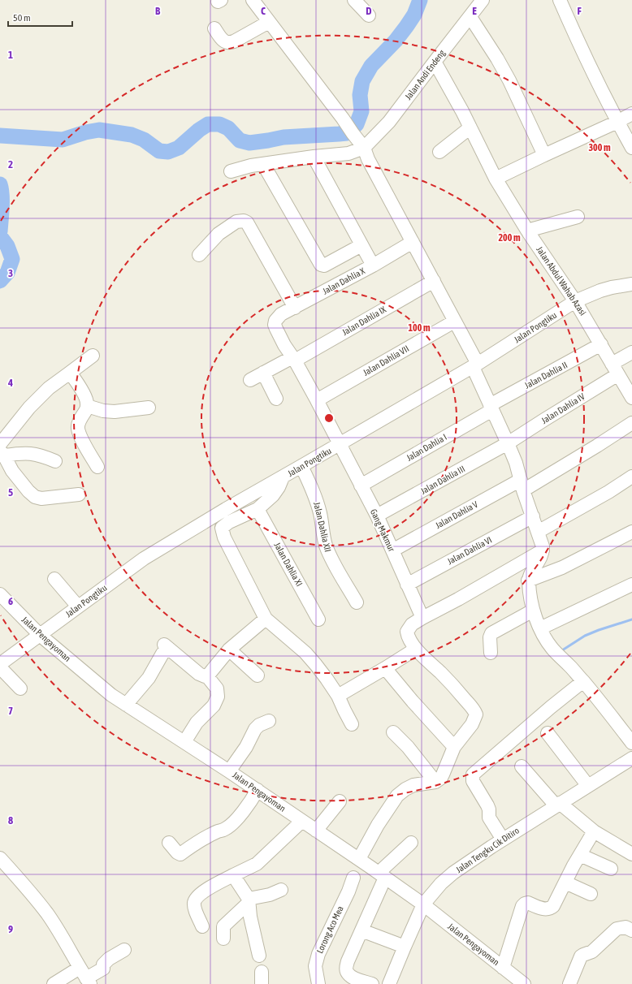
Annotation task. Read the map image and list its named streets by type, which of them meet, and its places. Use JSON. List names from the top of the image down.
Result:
{
  "streets": {
    "street": [
      "Jalan Andi Endeng",
      "Jalan Dahlia X",
      "Jalan Abdul Wahab Azasi",
      "Jalan Dahlia IX",
      "Jalan Pongtiku",
      "Jalan Dahlia VII",
      "Jalan Dahlia II",
      "Jalan Dahlia IV",
      "Jalan Dahlia I",
      "Jalan Dahlia III",
      "Jalan Dahlia V",
      "Jalan Dahlia XII",
      "Gang Makmur",
      "Jalan Dahlia VI",
      "Jalan Dahlia XI",
      "Jalan Pengayoman",
      "Jalan Tengku Cik Ditiro",
      "Lorong Aco Mea"
    ]
  },
  "crossings": [
    ["Jalan Andi Endeng", "Jalan Abdul Wahab Azasi"],
    ["Jalan Dahlia X", "Gang Makmur"],
    ["Jalan Abdul Wahab Azasi", "Jalan Pongtiku"],
    ["Jalan Abdul Wahab Azasi", "Jalan Dahlia II"],
    ["Jalan Abdul Wahab Azasi", "Jalan Dahlia IV"],
    ["Jalan Dahlia IX", "Gang Makmur"],
    ["Jalan Pongtiku", "Jalan Dahlia XII"],
    ["Jalan Pongtiku", "Gang Makmur"],
    ["Jalan Pongtiku", "Jalan Pengayoman"],
    ["Jalan Dahlia VII", "Gang Makmur"],
    ["Jalan Dahlia II", "Jalan Dahlia I"],
    ["Jalan Dahlia IV", "Jalan Dahlia III"],
    ["Jalan Dahlia I", "Gang Makmur"],
    ["Jalan Dahlia III", "Gang Makmur"],
    ["Jalan Dahlia V", "Gang Makmur"],
    ["Gang Makmur", "Jalan Dahlia VI"],
    ["Jalan Pengayoman", "Jalan Tengku Cik Ditiro"]
  ],
  "scale_bar": "50 m",
  "grid": {
    "columns": [
      "B",
      "C",
      "D",
      "E",
      "F"
    ],
    "rows": [
      "1",
      "2",
      "3",
      "4",
      "5",
      "6",
      "7",
      "8",
      "9"
    ]
  },
  "rings": ["300 m", "200 m", "100 m"]
}
